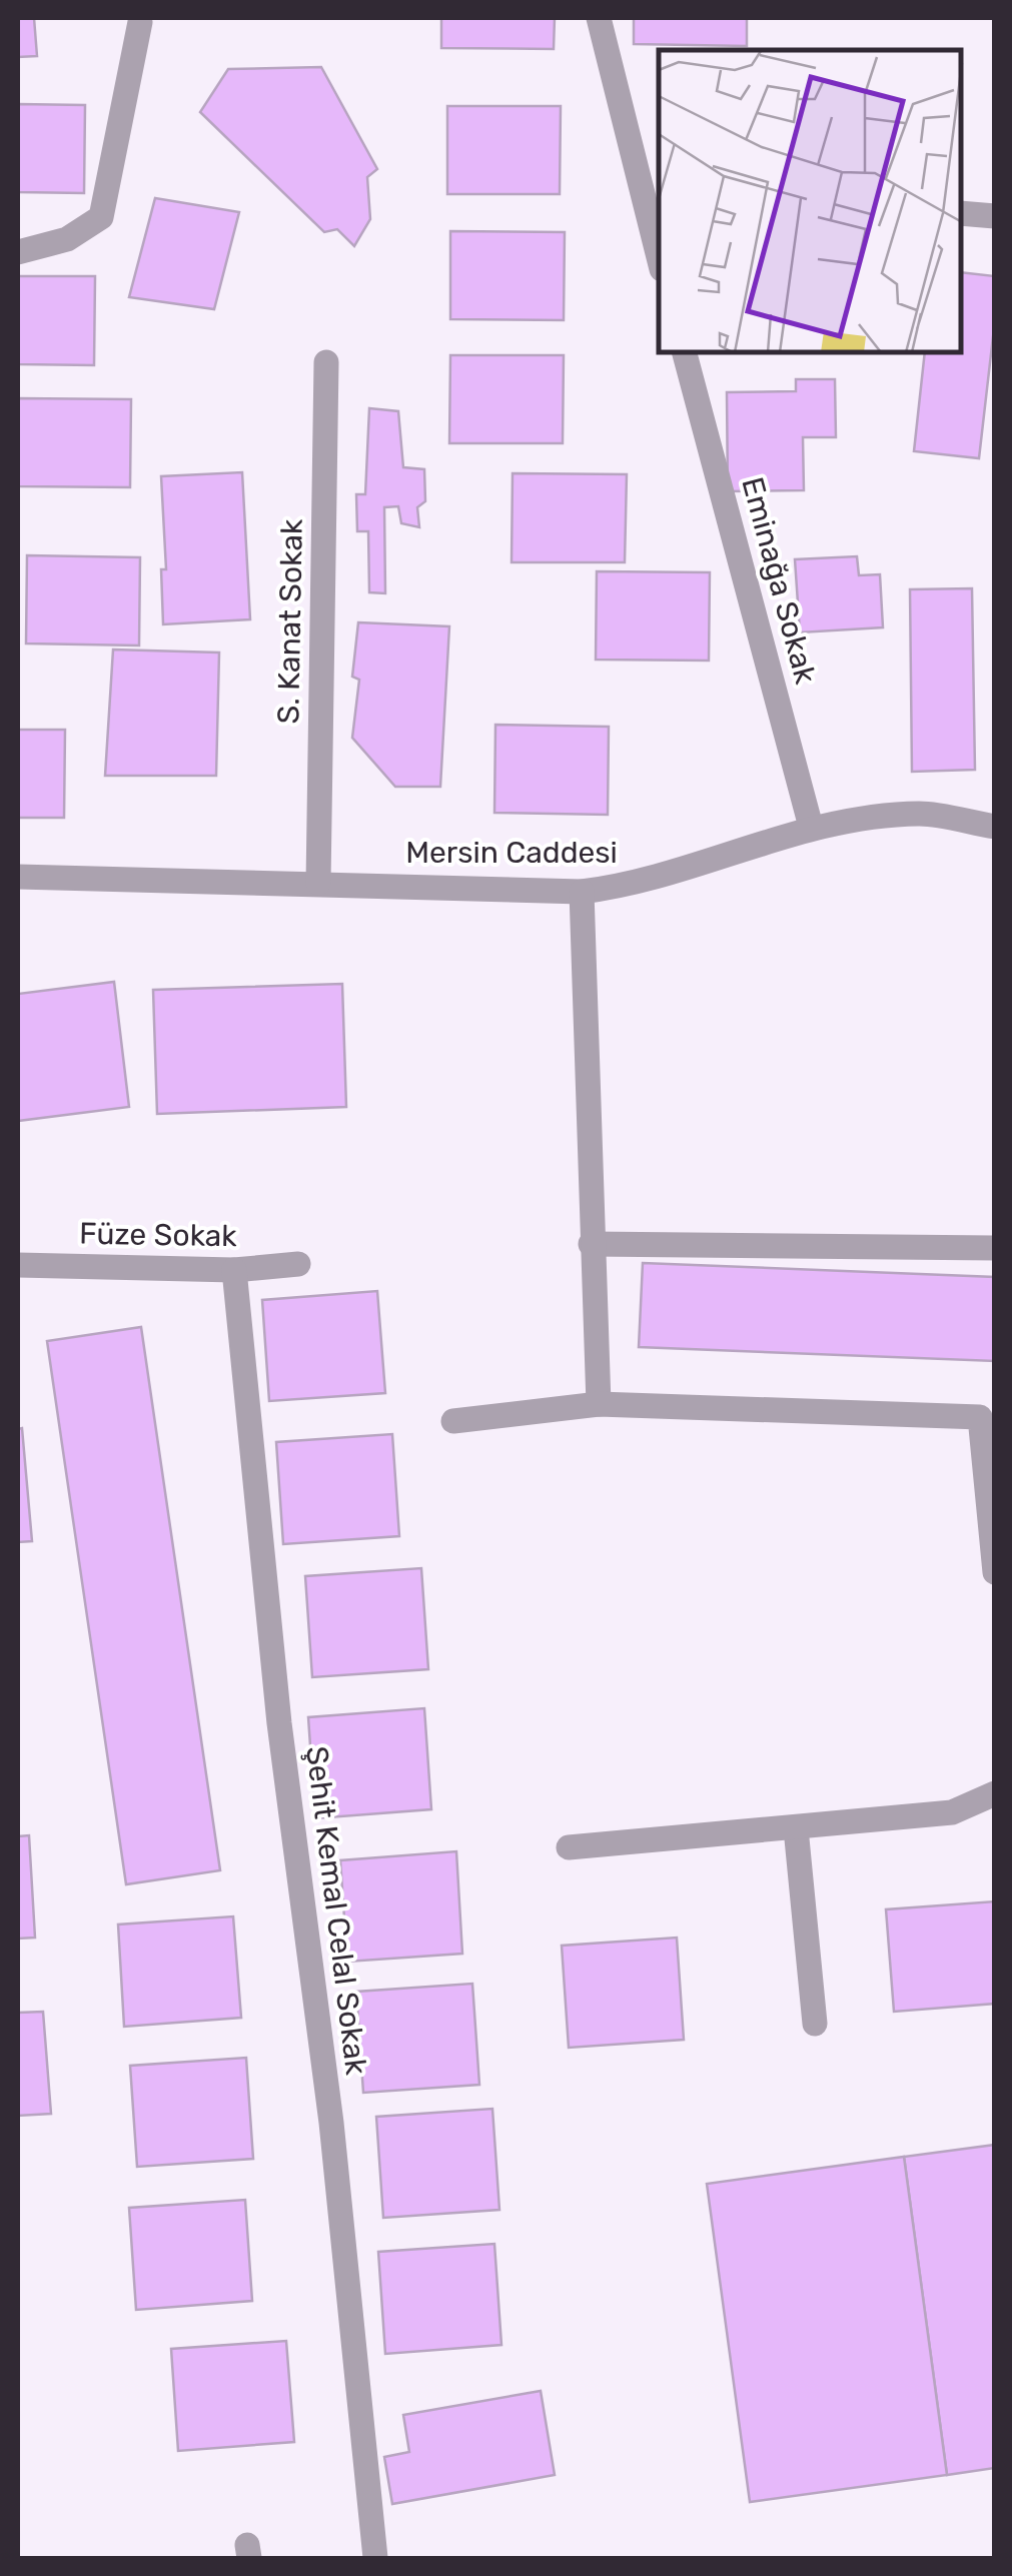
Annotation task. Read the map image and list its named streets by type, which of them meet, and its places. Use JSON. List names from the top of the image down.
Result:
{
  "streets": {
    "street": [
      "Eminağa Sokak",
      "S. Kanat Sokak",
      "Mersin Caddesi",
      "Füze Sokak",
      "Şehit Kemal Celal Sokak"
    ]
  },
  "crossings": [
    ["Eminağa Sokak", "Mersin Caddesi"],
    ["S. Kanat Sokak", "Mersin Caddesi"],
    ["Füze Sokak", "Şehit Kemal Celal Sokak"]
  ]
}
